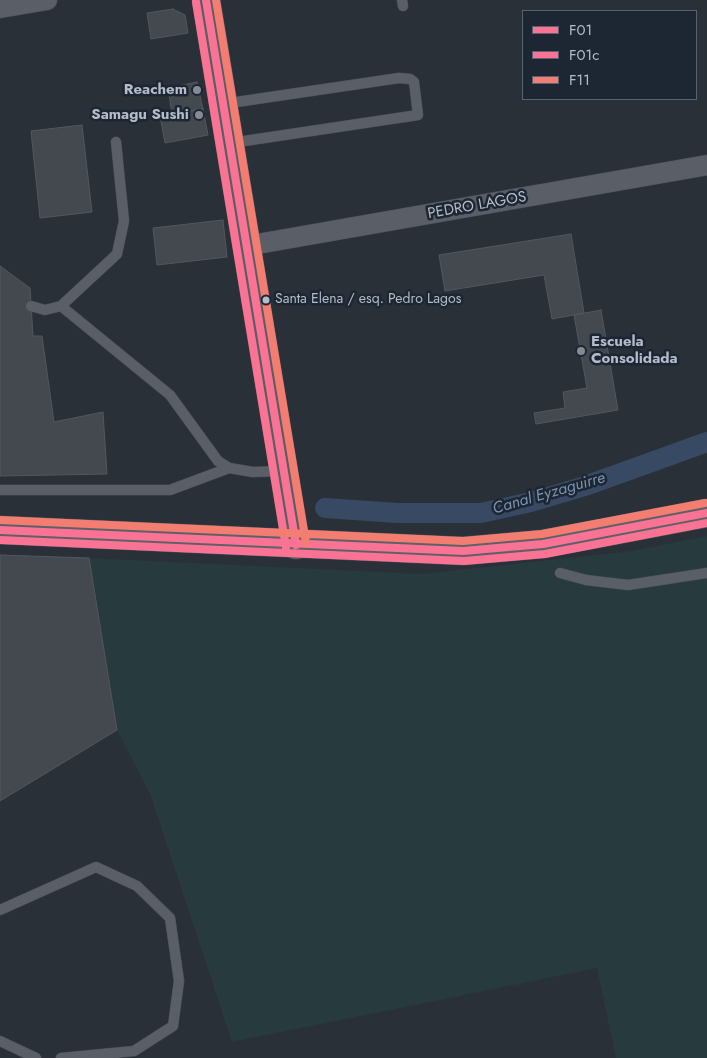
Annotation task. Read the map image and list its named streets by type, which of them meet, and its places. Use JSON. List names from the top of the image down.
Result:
{
  "streets": {
    "street": ["PEDRO LAGOS"]
  },
  "water": ["Canal Eyzaguirre"],
  "places": [
    "Reachem",
    "Samagu Sushi",
    "Santa Elena / esq. Pedro Lagos",
    "Escuela Consolidada"
  ],
  "lines": ["transit line F01", "transit line F11", "transit line F01c"],
  "legend": ["F01", "F01c", "F11"]
}
